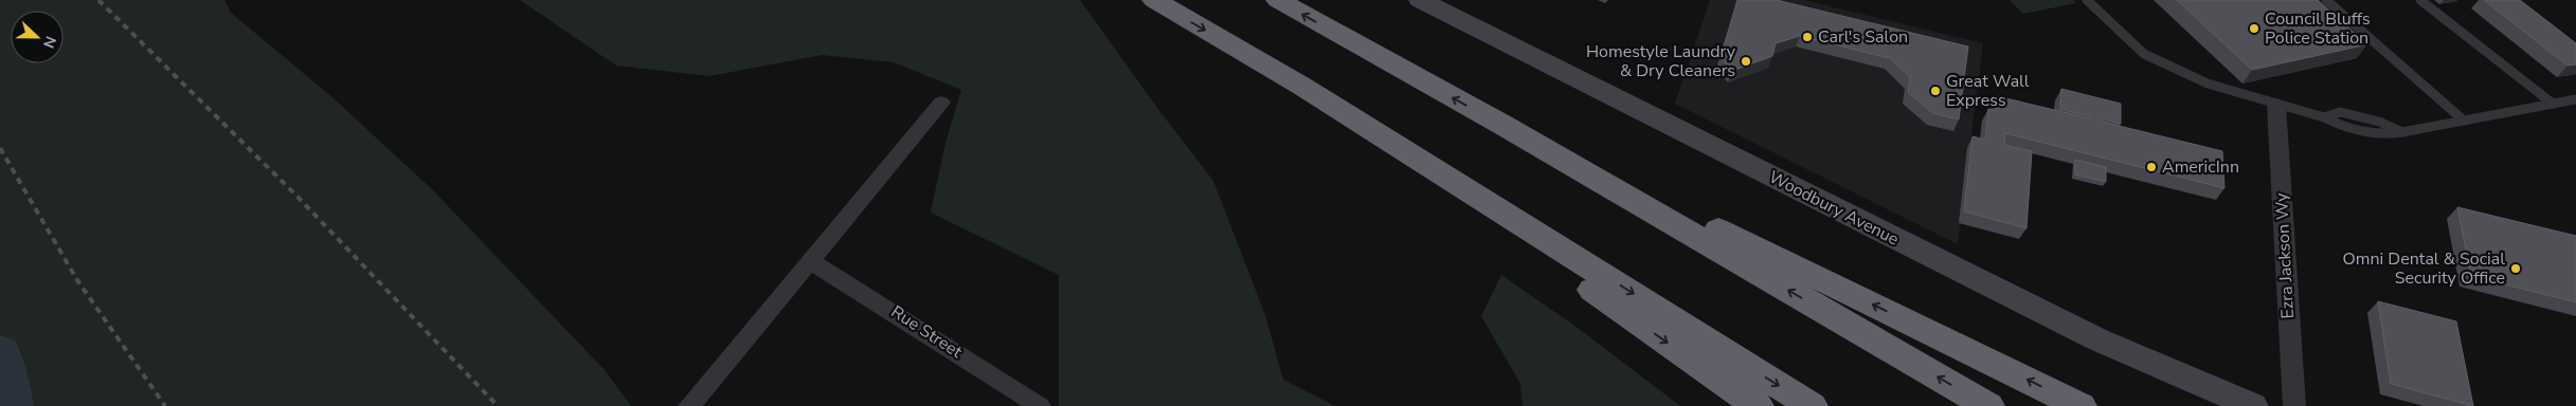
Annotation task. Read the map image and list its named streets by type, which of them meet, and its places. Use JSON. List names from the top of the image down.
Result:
{
  "streets": {
    "main road": ["Woodbury Avenue"],
    "street": ["Ezra Jackson Wy", "Rue Street"]
  },
  "places": [
    "Council Bluffs Police Station",
    "Carl's Salon",
    "Homestyle Laundry & Dry Cleaners",
    "Great Wall Express",
    "AmericInn",
    "Omni Dental & Social Security Office"
  ],
  "north": "right"
}
